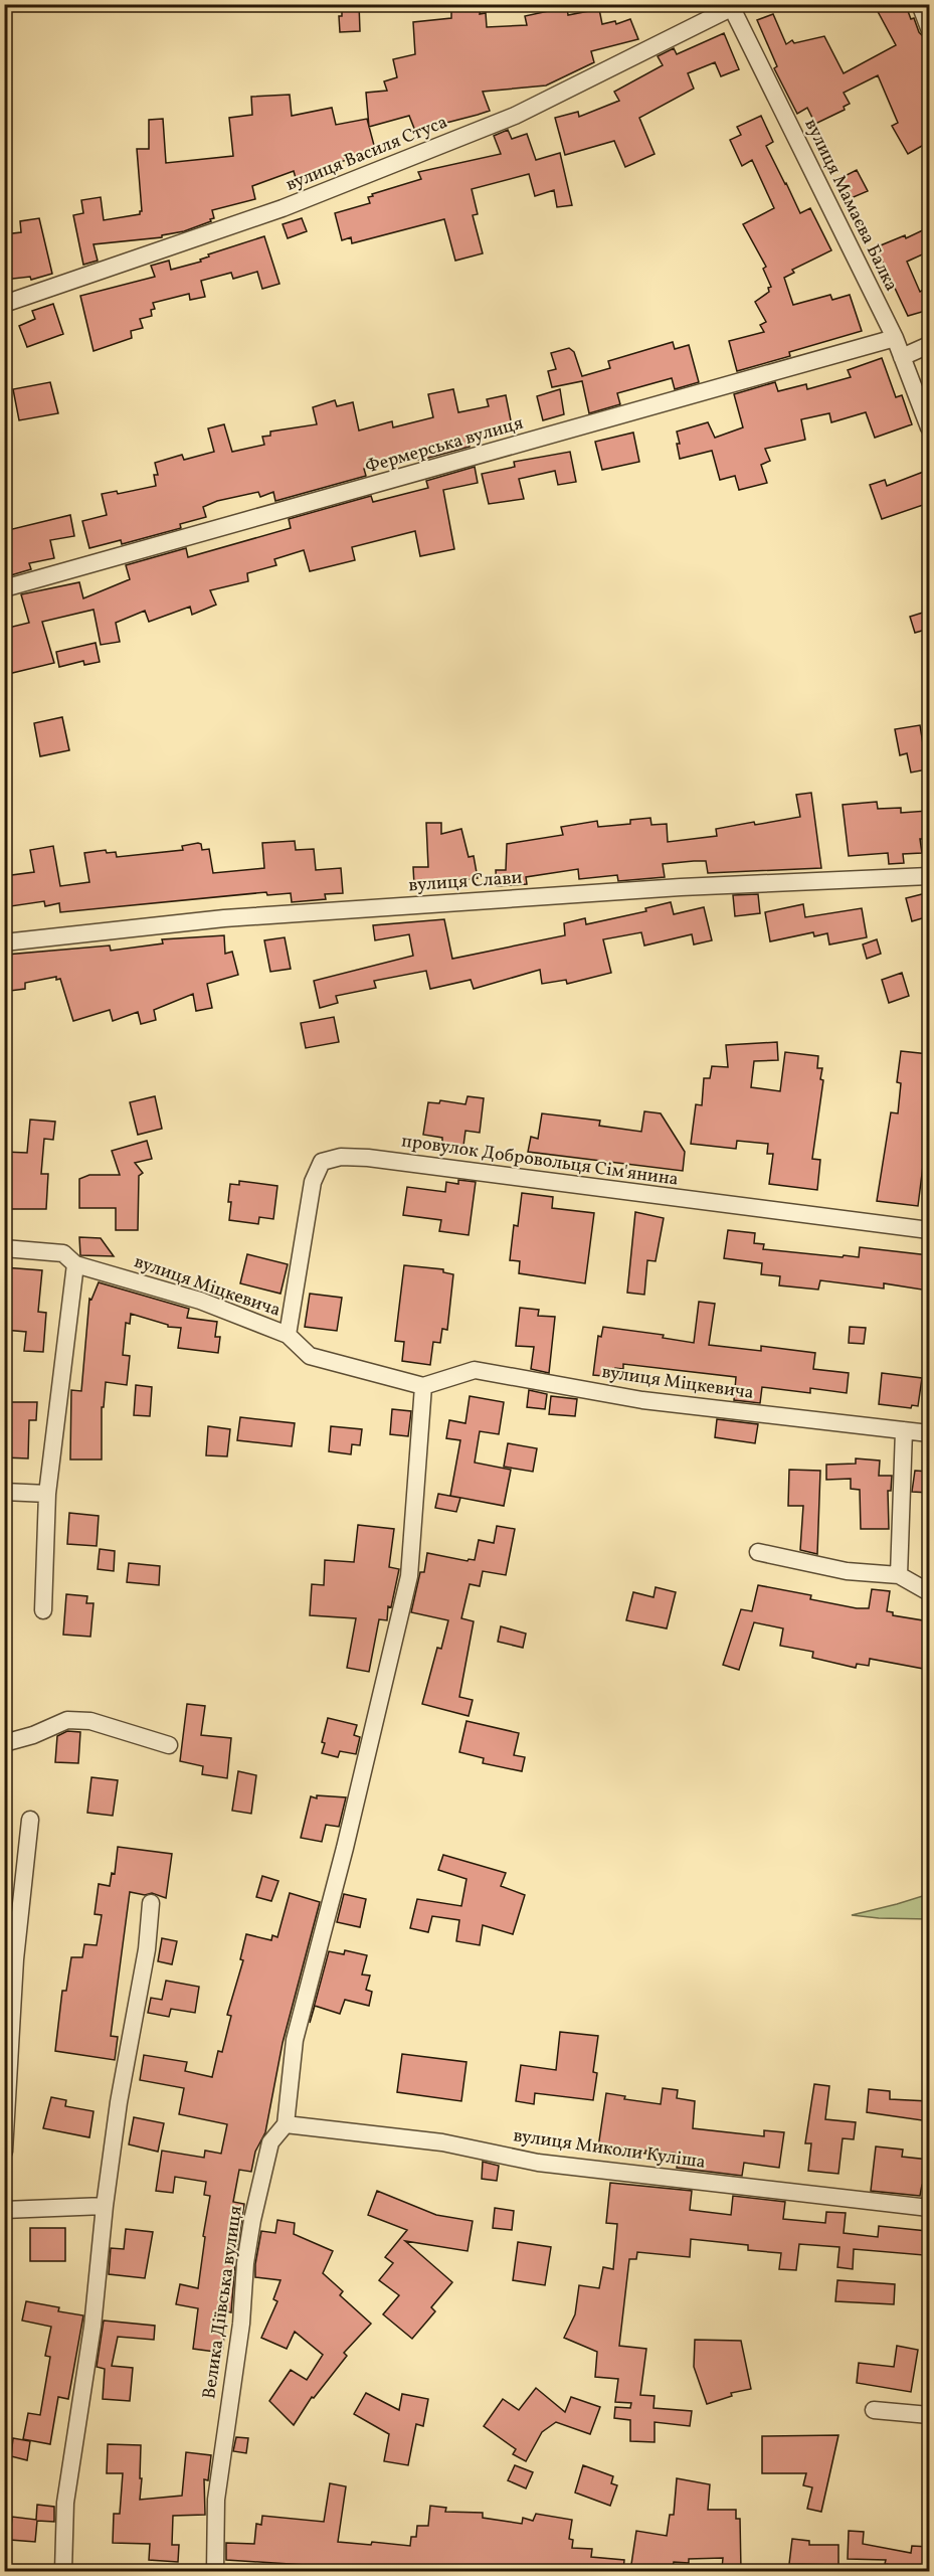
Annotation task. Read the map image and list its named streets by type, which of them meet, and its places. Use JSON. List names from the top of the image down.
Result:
{
  "streets": {
    "street": [
      "вулиця Василя Стуса",
      "вулиця Мамаєва Балка",
      "Фермерська вулиця",
      "вулиця Слави",
      "провулок Добровольця Сім'янина",
      "вулиця Міцкевича",
      "вулиця Миколи Куліша",
      "Велика Діївська вулиця"
    ]
  },
  "crossings": [
    ["вулиця Василя Стуса", "вулиця Мамаєва Балка"],
    ["вулиця Мамаєва Балка", "Фермерська вулиця"],
    ["провулок Добровольця Сім'янина", "вулиця Міцкевича"],
    ["вулиця Міцкевича", "Велика Діївська вулиця"],
    ["вулиця Миколи Куліша", "Велика Діївська вулиця"]
  ]
}
